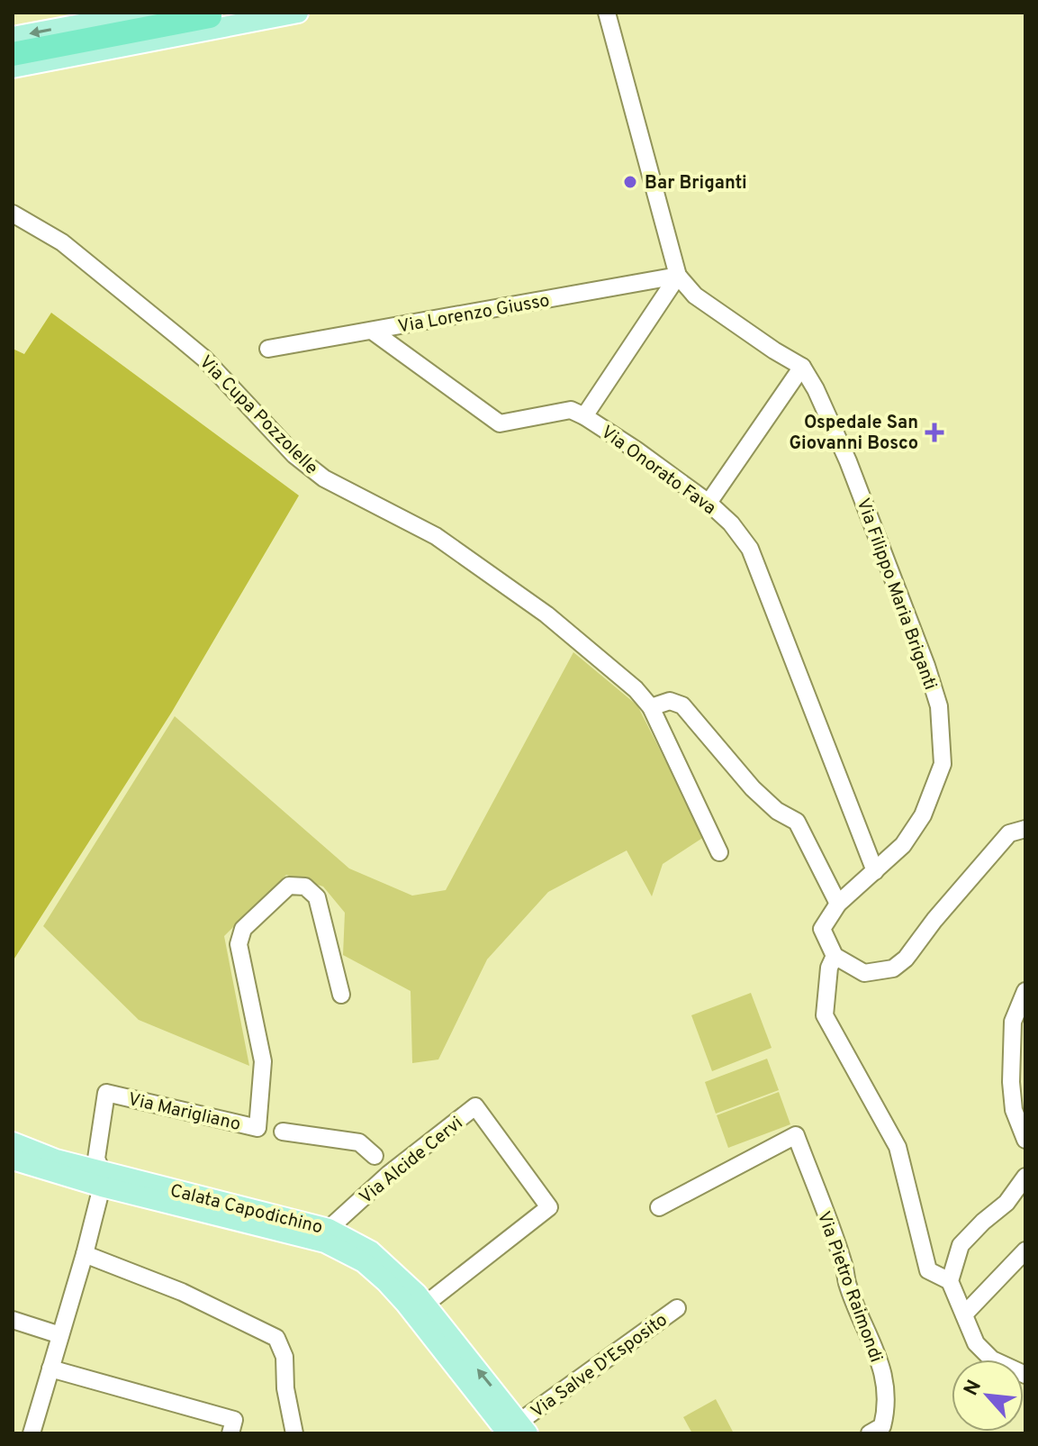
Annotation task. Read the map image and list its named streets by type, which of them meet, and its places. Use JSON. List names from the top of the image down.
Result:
{
  "streets": {
    "main road": ["Calata Capodichino"],
    "street": [
      "Via Lorenzo Giusso",
      "Via Cupa Pozzolelle",
      "Via Onorato Fava",
      "Via Filippo Maria Briganti",
      "Via Marigliano",
      "Via Alcide Cervi",
      "Via Pietro Raimondi",
      "Via Salve D'Esposito"
    ]
  },
  "crossings": [
    ["Via Lorenzo Giusso", "Via Onorato Fava"],
    ["Via Lorenzo Giusso", "Via Filippo Maria Briganti"],
    ["Via Onorato Fava", "Via Filippo Maria Briganti"],
    ["Via Marigliano", "Calata Capodichino"],
    ["Via Alcide Cervi", "Calata Capodichino"],
    ["Calata Capodichino", "Via Salve D'Esposito"]
  ],
  "places": {
    "other": ["Bar Briganti"],
    "health": ["Ospedale San Giovanni Bosco"]
  },
  "north": "top left"
}
